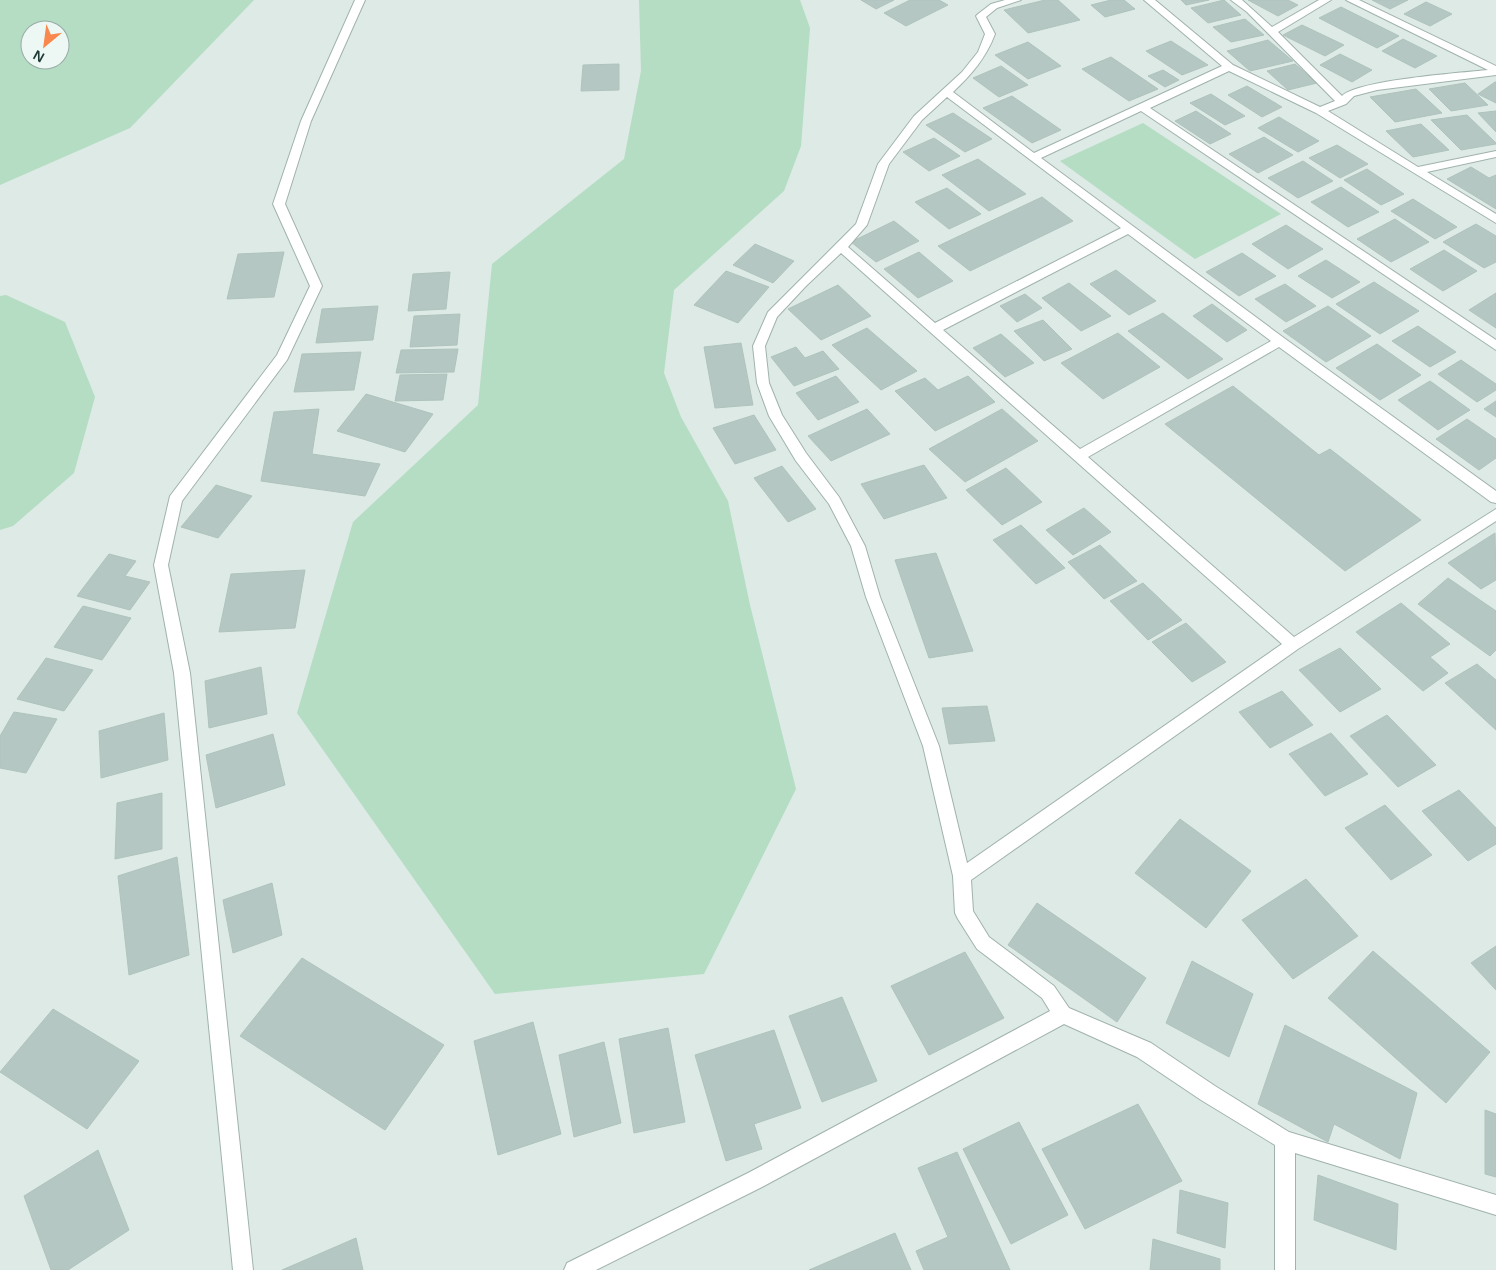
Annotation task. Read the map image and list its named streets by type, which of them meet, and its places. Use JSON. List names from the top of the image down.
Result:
{
  "north": "bottom left"
}
